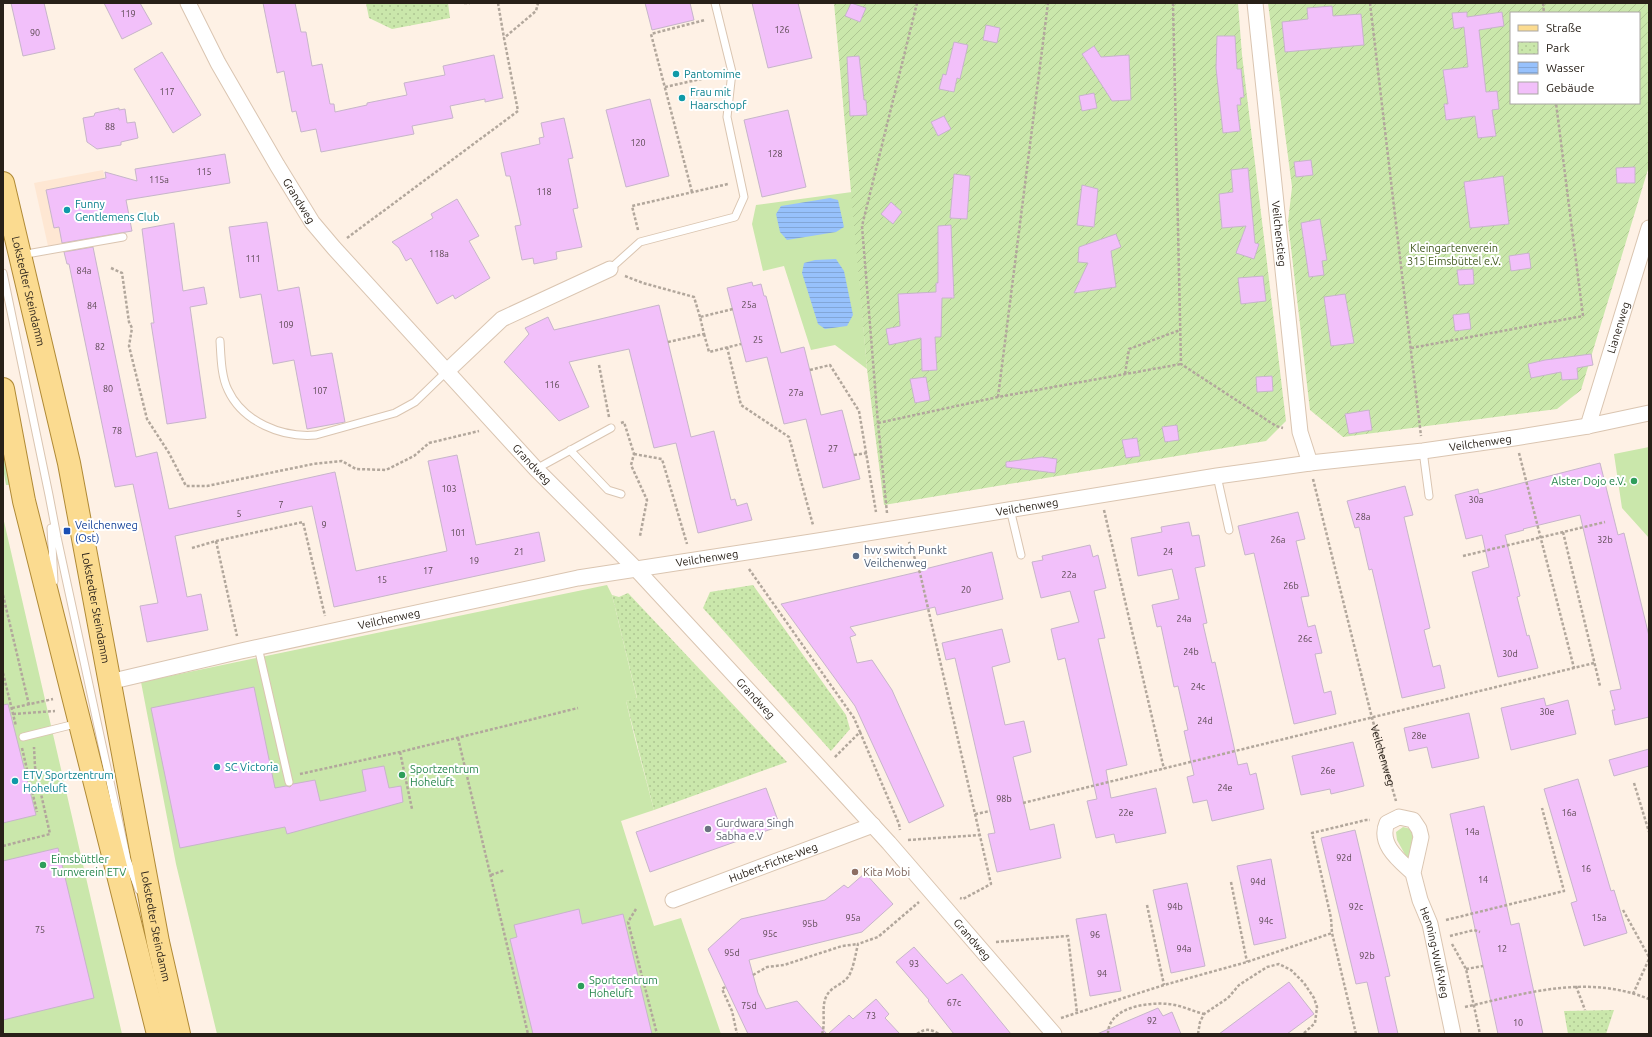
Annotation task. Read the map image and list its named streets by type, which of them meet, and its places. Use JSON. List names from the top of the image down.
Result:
{
  "streets": {
    "main road": ["Lokstedter Steindamm"],
    "street": [
      "Grandweg",
      "Veilchenstieg",
      "Lianenweg",
      "Veilchenweg",
      "Hubert-Fichte-Weg",
      "Henning-Wulf-Weg"
    ]
  },
  "crossings": [
    ["Grandweg", "Veilchenweg"],
    ["Grandweg", "Hubert-Fichte-Weg"],
    ["Veilchenstieg", "Veilchenweg"],
    ["Lokstedter Steindamm", "Veilchenweg"],
    ["Lianenweg", "Veilchenweg"]
  ],
  "parks": ["Kleingartenverein 315 Eimsbüttel e.V."],
  "places": {
    "other": [
      "Pantomime",
      "Frau mit Haarschopf",
      "Funny Gentlemens Club",
      "Alster Dojo e.V.",
      "hvv switch Punkt Veilchenweg",
      "SC Victoria",
      "Sportzentrum Hoheluft",
      "ETV Sportzentrum Hoheluft",
      "Gurdwara Singh Sabha e.V",
      "Eimsbüttler Turnverein ETV",
      "Kita Mobi",
      "Sportcentrum Hoheluft"
    ],
    "transit": ["Veilchenweg (Ost)"]
  },
  "house_numbers": [
    "119",
    "126",
    "90",
    "117",
    "88",
    "120",
    "128",
    "115",
    "115a",
    "118",
    "118a",
    "111",
    "84a",
    "25a",
    "84",
    "109",
    "25",
    "82",
    "116",
    "80",
    "107",
    "27a",
    "78",
    "27",
    "103",
    "30a",
    "7",
    "5",
    "28a",
    "9",
    "101",
    "26a",
    "32b",
    "21",
    "24",
    "19",
    "17",
    "22a",
    "15",
    "26b",
    "20",
    "24a",
    "26c",
    "24b",
    "30d",
    "24c",
    "30e",
    "24d",
    "28e",
    "26e",
    "24e",
    "98b",
    "22e",
    "16a",
    "14a",
    "92d",
    "16",
    "14",
    "94d",
    "94b",
    "92c",
    "95a",
    "15a",
    "94c",
    "95b",
    "75",
    "95c",
    "96",
    "94a",
    "12",
    "95d",
    "92b",
    "93",
    "94",
    "67c",
    "75d",
    "73",
    "92",
    "10"
  ],
  "legend": [
    "Straße",
    "Park",
    "Wasser",
    "Gebäude"
  ]
}
